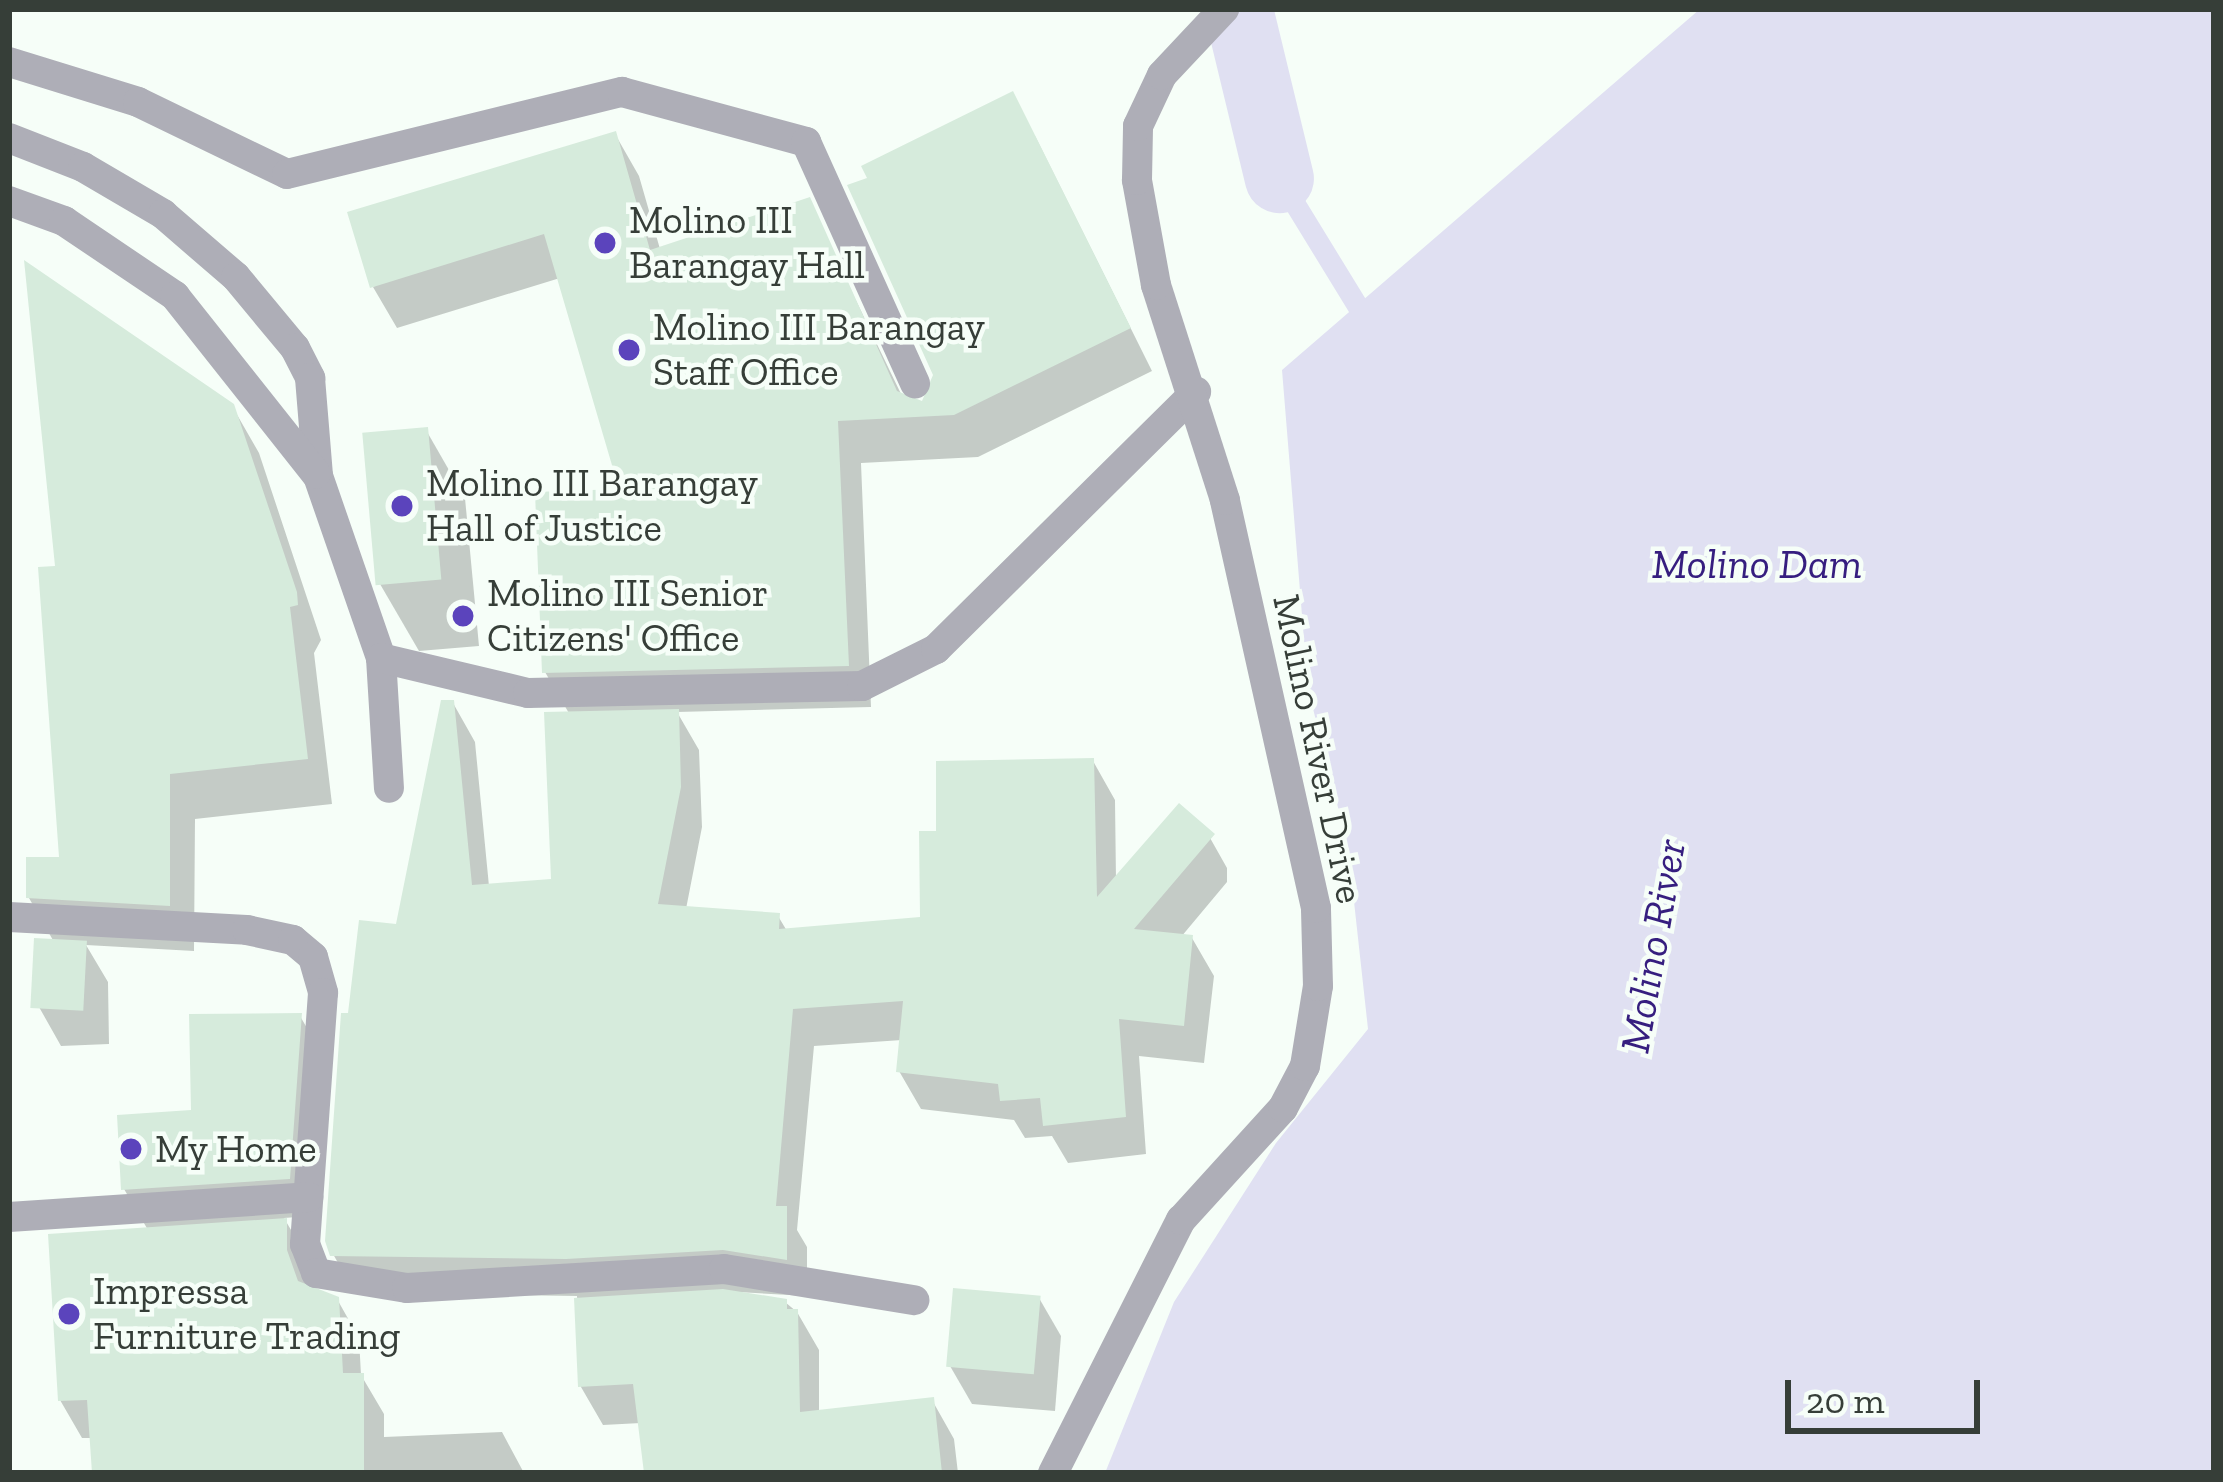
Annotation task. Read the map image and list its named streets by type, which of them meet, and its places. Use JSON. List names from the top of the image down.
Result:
{
  "streets": {
    "street": ["Molino River Drive"]
  },
  "water": ["Molino Dam", "Molino River"],
  "places": [
    "Molino III Barangay Hall",
    "Molino III Barangay Staff Office",
    "Molino III Barangay Hall of Justice",
    "Molino III Senior Citizens' Office",
    "My Home",
    "Impressa Furniture Trading"
  ],
  "scale_bar": "20 m"
}
